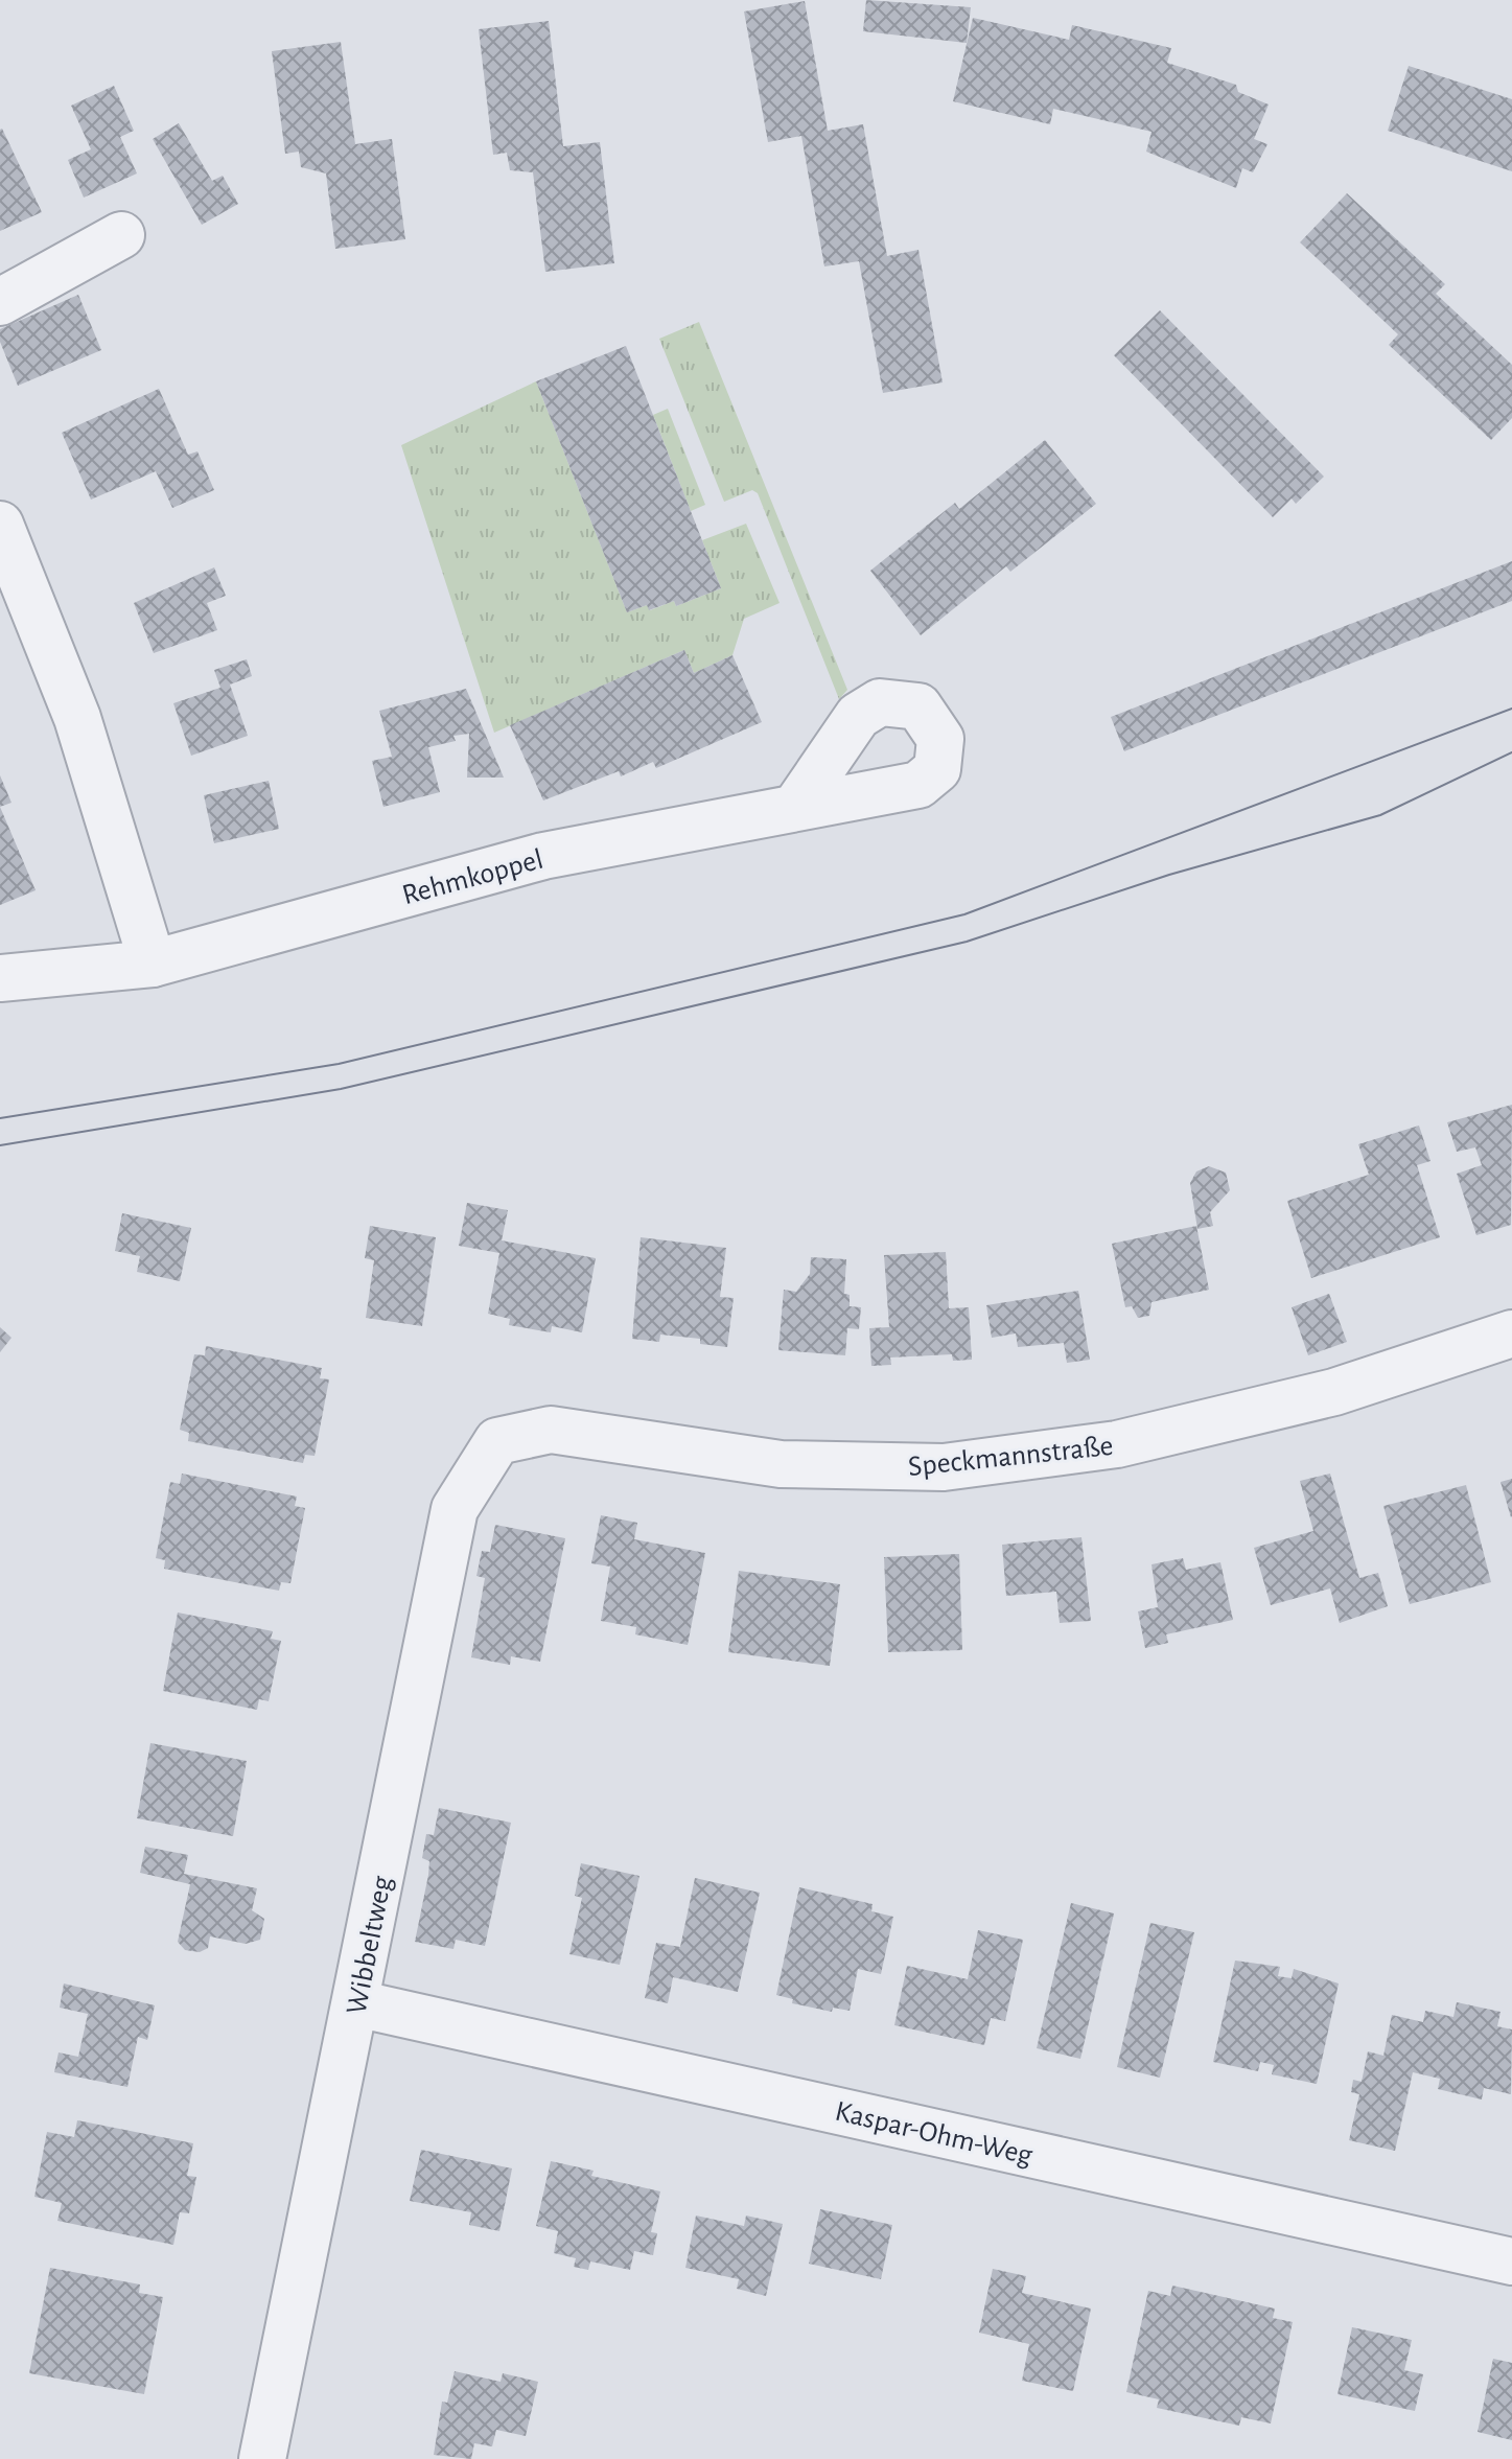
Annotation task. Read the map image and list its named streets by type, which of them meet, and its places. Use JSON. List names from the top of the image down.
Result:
{
  "streets": {
    "street": [
      "Rehmkoppel",
      "Speckmannstraße",
      "Wibbeltweg",
      "Kaspar-Ohm-Weg"
    ]
  },
  "crossings": [
    ["Speckmannstraße", "Wibbeltweg"],
    ["Wibbeltweg", "Kaspar-Ohm-Weg"]
  ]
}
